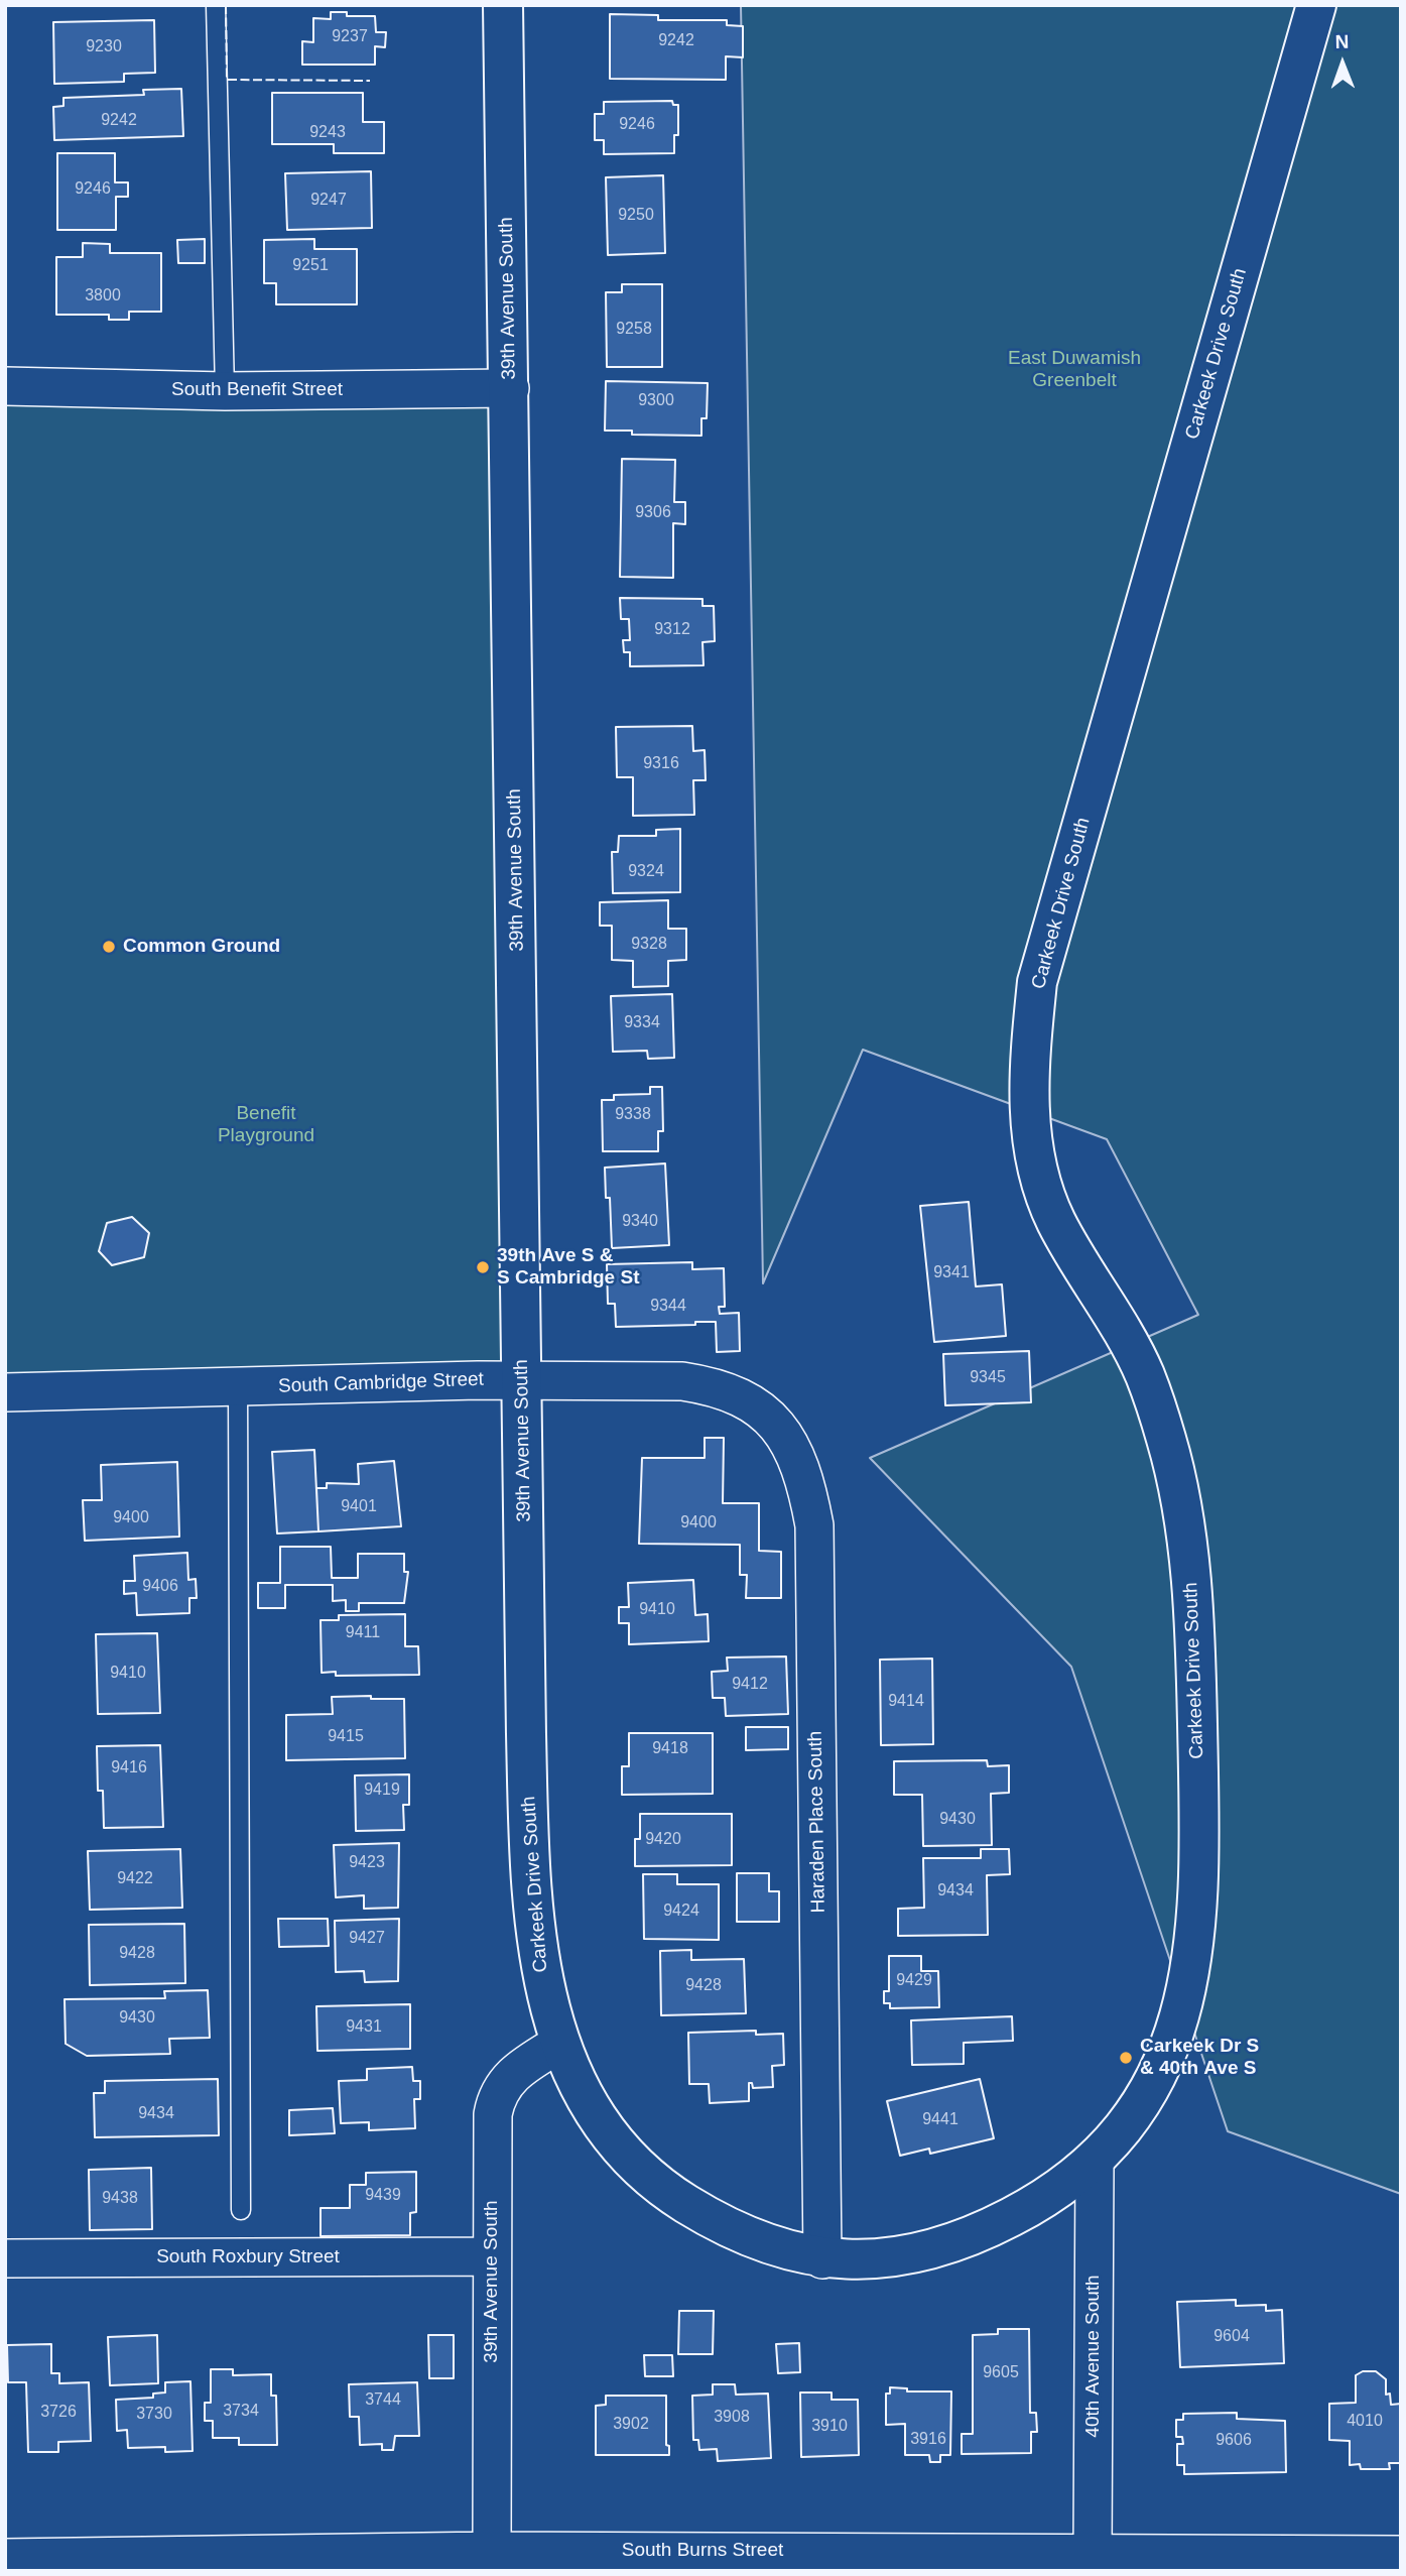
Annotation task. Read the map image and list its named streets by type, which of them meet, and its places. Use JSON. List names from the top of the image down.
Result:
{
  "streets": {
    "main road": ["39th Avenue South", "Carkeek Drive South"],
    "street": [
      "South Benefit Street",
      "South Cambridge Street",
      "Haraden Place South",
      "South Roxbury Street",
      "40th Avenue South",
      "South Burns Street"
    ]
  },
  "crossings": [
    ["39th Avenue South", "Carkeek Drive South"],
    ["39th Avenue South", "South Benefit Street"],
    ["39th Avenue South", "South Cambridge Street"],
    ["39th Avenue South", "South Roxbury Street"],
    ["39th Avenue South", "South Burns Street"],
    ["Carkeek Drive South", "Haraden Place South"],
    ["Carkeek Drive South", "40th Avenue South"],
    ["South Cambridge Street", "Haraden Place South"],
    ["40th Avenue South", "South Burns Street"]
  ],
  "parks": ["East Duwamish Greenbelt", "Benefit Playground"],
  "places": ["Common Ground", "39th Ave S & S Cambridge St", "Carkeek Dr S & 40th Ave S"],
  "house_numbers": [
    "9237",
    "9242",
    "9230",
    "9242",
    "9246",
    "9243",
    "9246",
    "9247",
    "9250",
    "9251",
    "3800",
    "9258",
    "9300",
    "9306",
    "9312",
    "9316",
    "9324",
    "9328",
    "9334",
    "9338",
    "9340",
    "9341",
    "9344",
    "9345",
    "9401",
    "9400",
    "9400",
    "9406",
    "9410",
    "9411",
    "9410",
    "9412",
    "9414",
    "9415",
    "9418",
    "9416",
    "9419",
    "9430",
    "9420",
    "9423",
    "9422",
    "9434",
    "9424",
    "9427",
    "9428",
    "9429",
    "9428",
    "9430",
    "9431",
    "9434",
    "9441",
    "9439",
    "9438",
    "9604",
    "9605",
    "3744",
    "3734",
    "3726",
    "3730",
    "3908",
    "4010",
    "3902",
    "3910",
    "3916",
    "9606"
  ],
  "north": "top"
}
